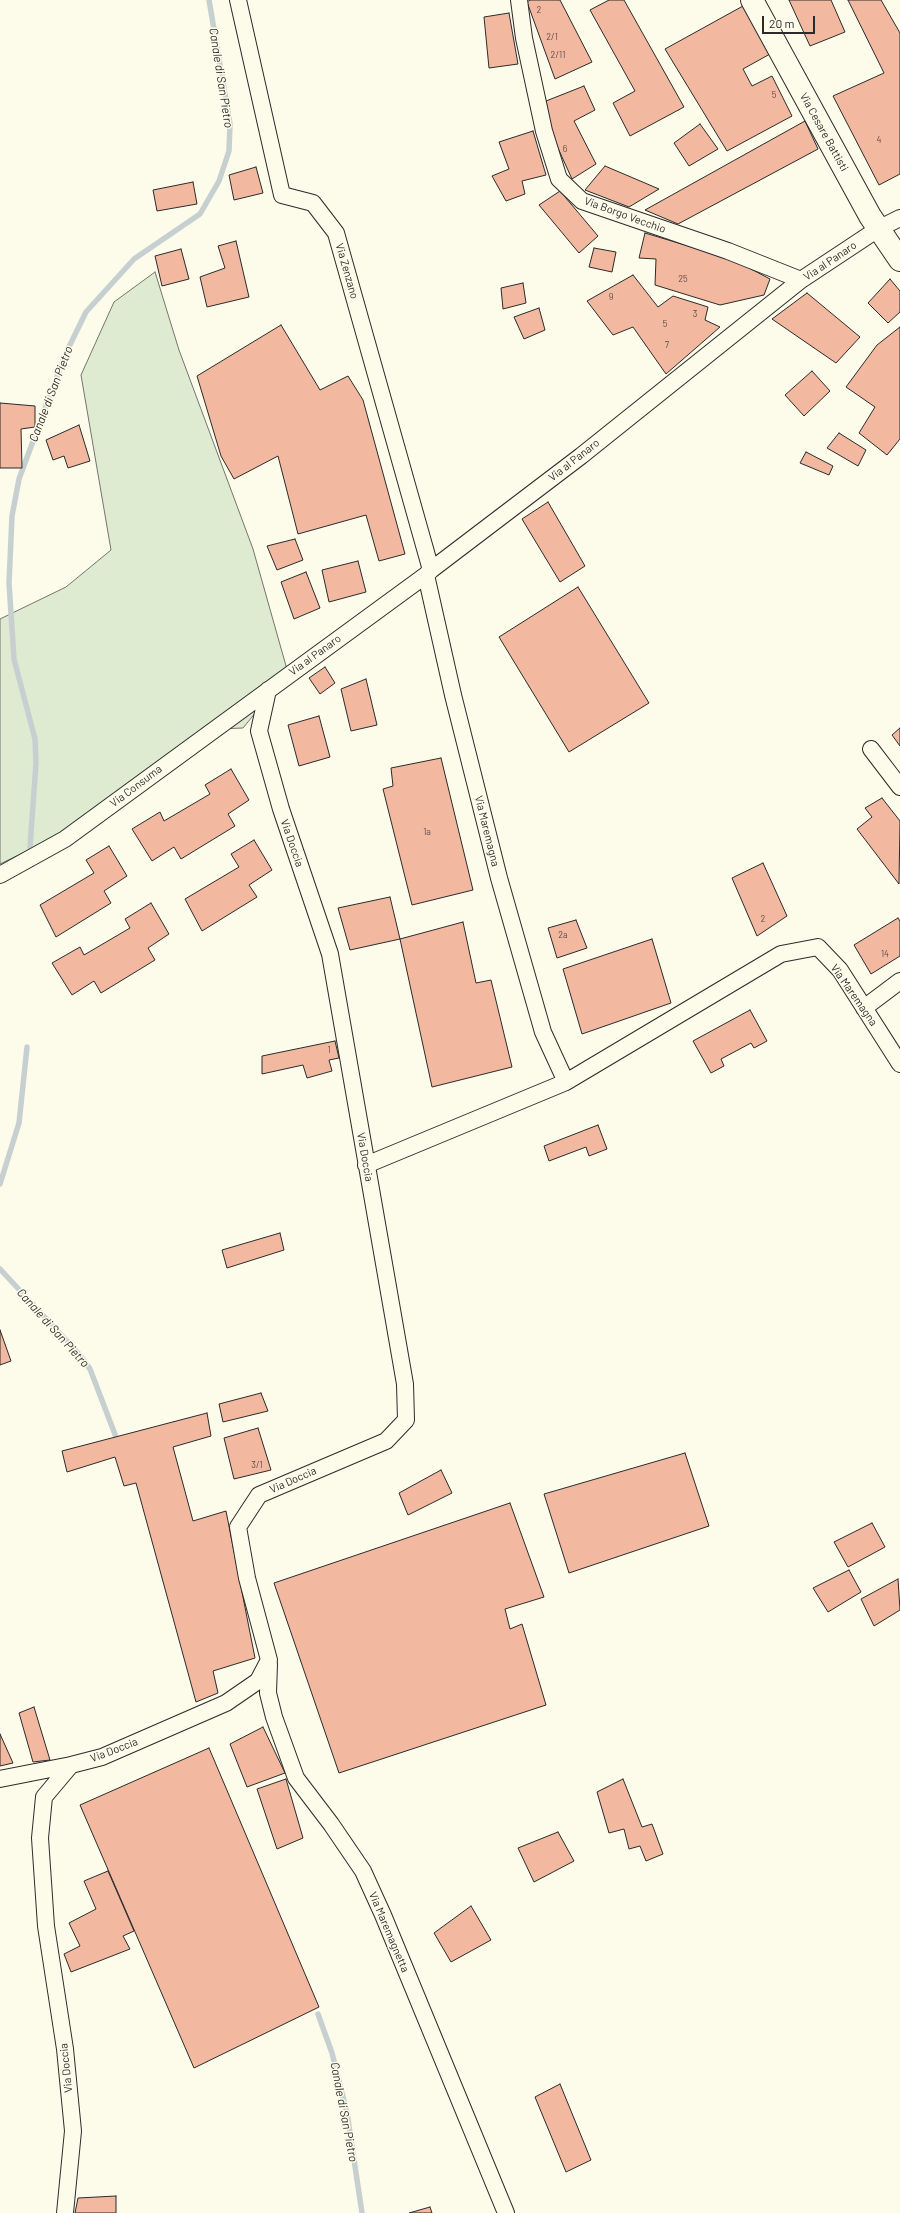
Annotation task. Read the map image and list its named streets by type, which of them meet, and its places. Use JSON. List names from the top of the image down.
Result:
{
  "streets": {
    "main road": ["Via Cesare Battisti"],
    "street": [
      "Via Borgo Vecchio",
      "Via al Panaro",
      "Via Zenzano",
      "Via Consuma",
      "Via Maremagna",
      "Via Doccia",
      "Via Maremagnetta"
    ]
  },
  "crossings": [
    ["Via Cesare Battisti", "Via al Panaro"],
    ["Via Borgo Vecchio", "Via al Panaro"],
    ["Via al Panaro", "Via Zenzano"],
    ["Via al Panaro", "Via Consuma"],
    ["Via al Panaro", "Via Maremagna"],
    ["Via al Panaro", "Via Doccia"],
    ["Via Zenzano", "Via Maremagna"],
    ["Via Consuma", "Via Doccia"],
    ["Via Maremagna", "Via Doccia"],
    ["Via Doccia", "Via Maremagnetta"]
  ],
  "water": ["Canale di San Pietro"],
  "house_numbers": [
    "2",
    "2/1",
    "2/11",
    "5",
    "4",
    "6",
    "25",
    "9",
    "3",
    "5",
    "7",
    "1a",
    "2",
    "2a",
    "14",
    "1",
    "3/1"
  ],
  "scale_bar": "20 m"
}
